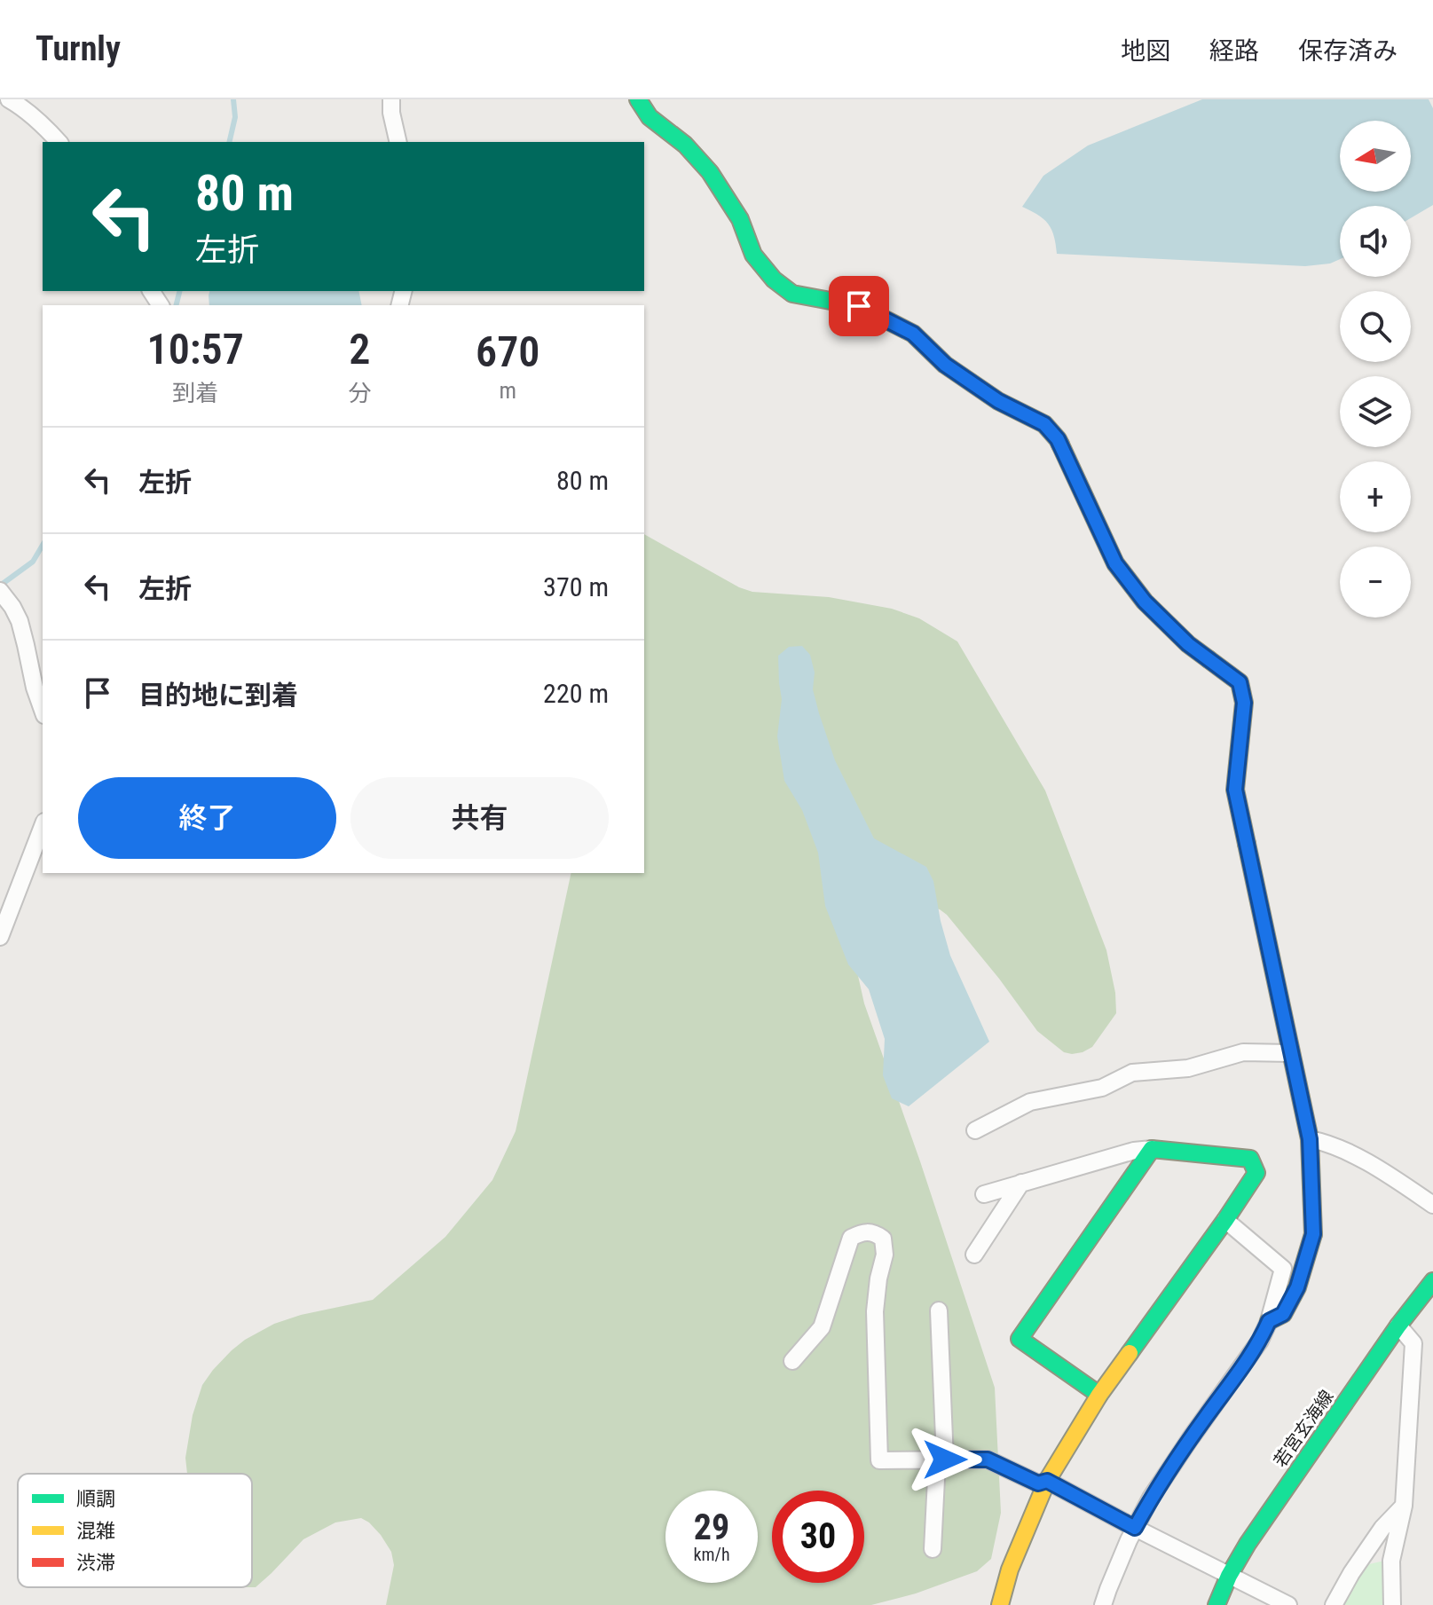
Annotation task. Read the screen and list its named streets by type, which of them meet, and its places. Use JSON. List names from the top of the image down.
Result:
{
  "streets": {
    "street": ["若宮玄海線"]
  },
  "legend": ["順調", "混雑", "渋滞"],
  "north": "left",
  "page": {
    "header": "Turnly",
    "nav": ["地図", "経路", "保存済み"],
    "map_buttons": ["+", "−"],
    "turn": ["80 m", "左折"],
    "eta": [
      "10:57",
      "到着",
      "2",
      "分",
      "670",
      "m"
    ],
    "list": [
      {
        "name": "左折",
        "value": "80 m"
      },
      {
        "name": "左折",
        "value": "370 m"
      },
      {
        "name": "目的地に到着",
        "value": "220 m"
      }
    ],
    "buttons": ["終了", "共有"],
    "speed": "29 km/h",
    "limit": "30"
  }
}
